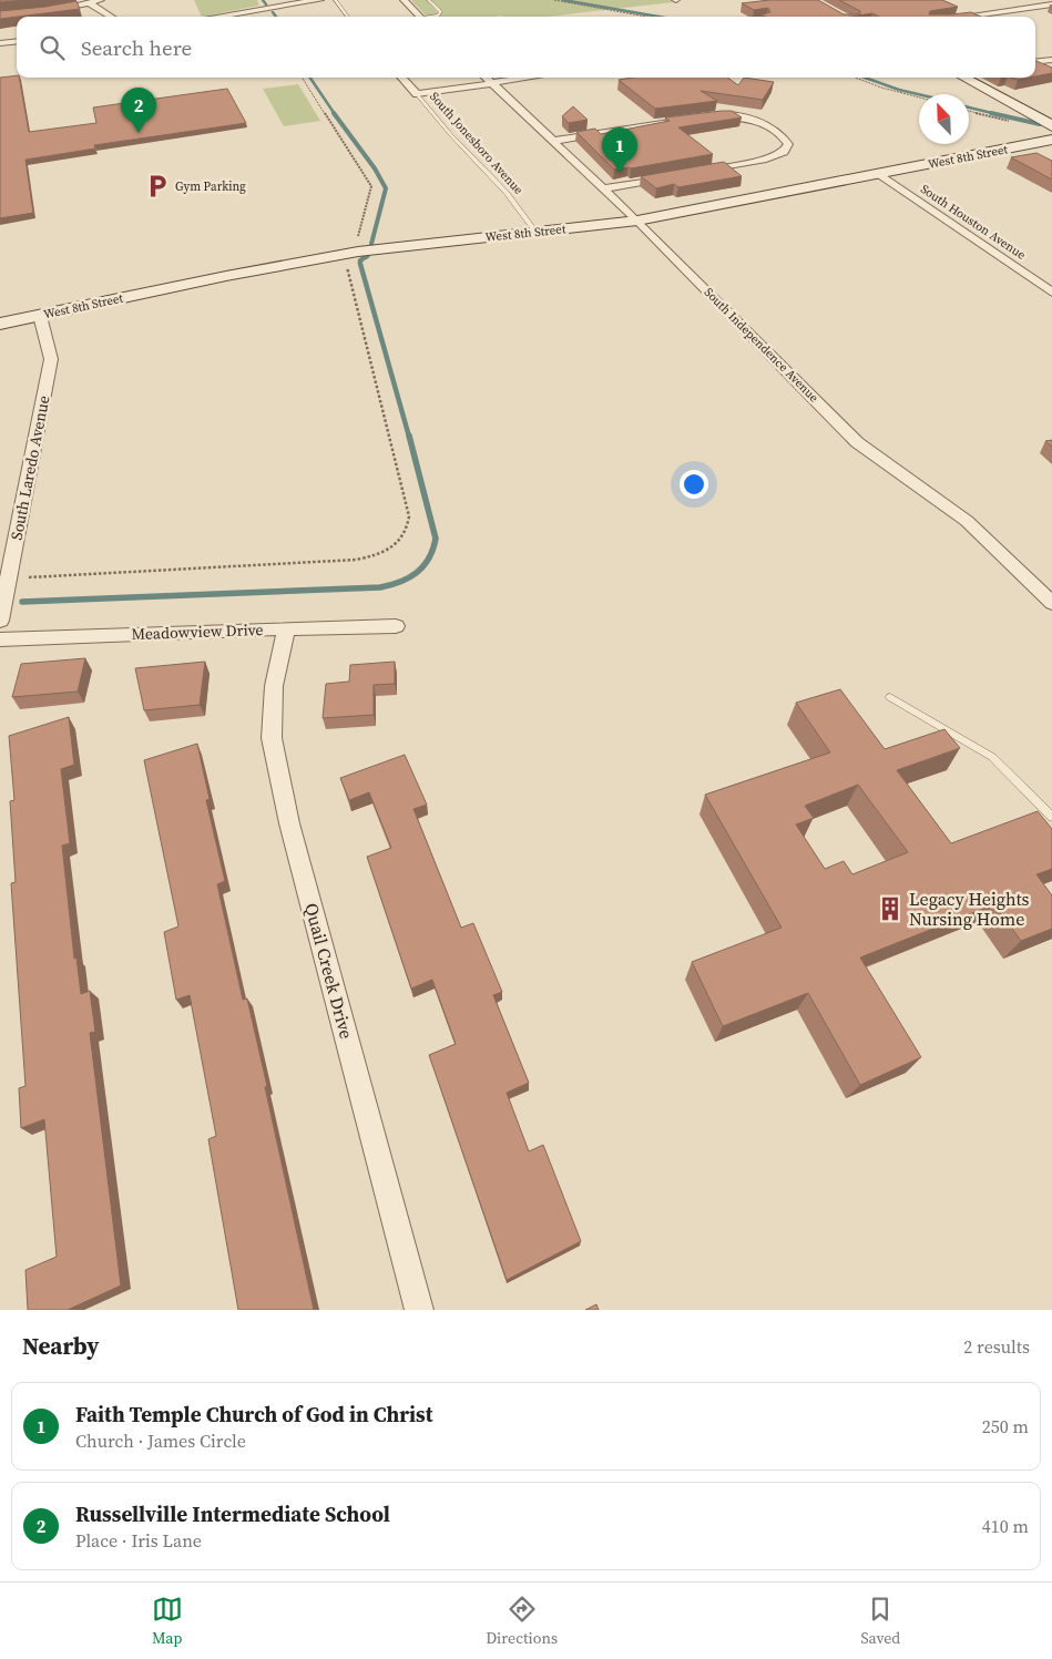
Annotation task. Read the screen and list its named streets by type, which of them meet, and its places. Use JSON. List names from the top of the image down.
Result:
{
  "streets": {
    "street": [
      "South Jonesboro Avenue",
      "West 8th Street",
      "South Houston Avenue",
      "South Independence Avenue",
      "South Laredo Avenue",
      "Meadowview Drive",
      "Quail Creek Drive"
    ]
  },
  "crossings": [
    ["South Jonesboro Avenue", "West 8th Street"],
    ["West 8th Street", "South Houston Avenue"],
    ["West 8th Street", "South Independence Avenue"],
    ["West 8th Street", "South Laredo Avenue"],
    ["Meadowview Drive", "Quail Creek Drive"]
  ],
  "places": {
    "parking": ["Gym Parking"],
    "building": ["Legacy Heights Nursing Home"]
  },
  "north": "top left",
  "page": {
    "search": "Search here",
    "pins": ["2", "1"],
    "heading": ["Nearby", "2 results"],
    "list": [
      {
        "mark": "1",
        "name": "Faith Temple Church of God in Christ",
        "note": "Church · James Circle",
        "value": "250 m"
      },
      {
        "mark": "2",
        "name": "Russellville Intermediate School",
        "note": "Place · Iris Lane",
        "value": "410 m"
      }
    ],
    "nav": ["Map", "Directions", "Saved"]
  }
}
